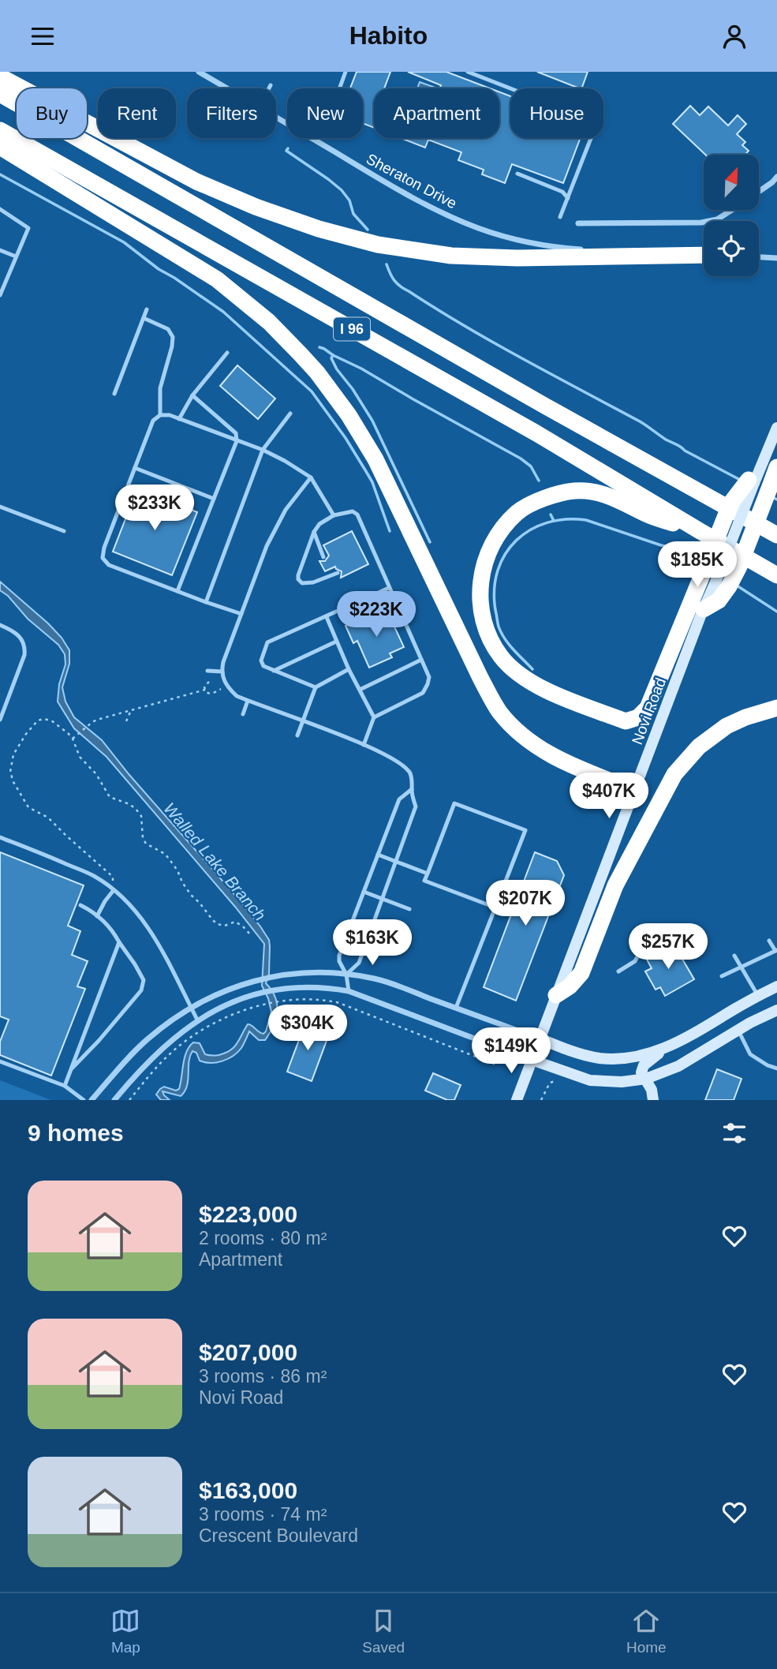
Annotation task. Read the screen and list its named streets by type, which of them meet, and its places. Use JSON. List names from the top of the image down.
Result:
{
  "streets": {
    "highway": ["I 96"],
    "street": ["Sheraton Drive", "Novi Road"]
  },
  "water": ["Walled Lake Branch"],
  "north": "top right",
  "page": {
    "header": "Habito",
    "chip": [
      "Buy",
      "Rent",
      "Filters",
      "New",
      "Apartment",
      "House"
    ],
    "price": [
      "$233K",
      "$185K",
      "$223K",
      "$407K",
      "$207K",
      "$163K",
      "$257K",
      "$304K",
      "$149K"
    ],
    "heading": "9 homes",
    "list": [
      {
        "name": "$223,000",
        "note": "2 rooms · 80 m² · Apartment"
      },
      {
        "name": "$207,000",
        "note": "3 rooms · 86 m² · Novi Road"
      },
      {
        "name": "$163,000",
        "note": "3 rooms · 74 m² · Crescent Boulevard"
      }
    ],
    "tabs": ["Map", "Saved", "Home"]
  }
}
